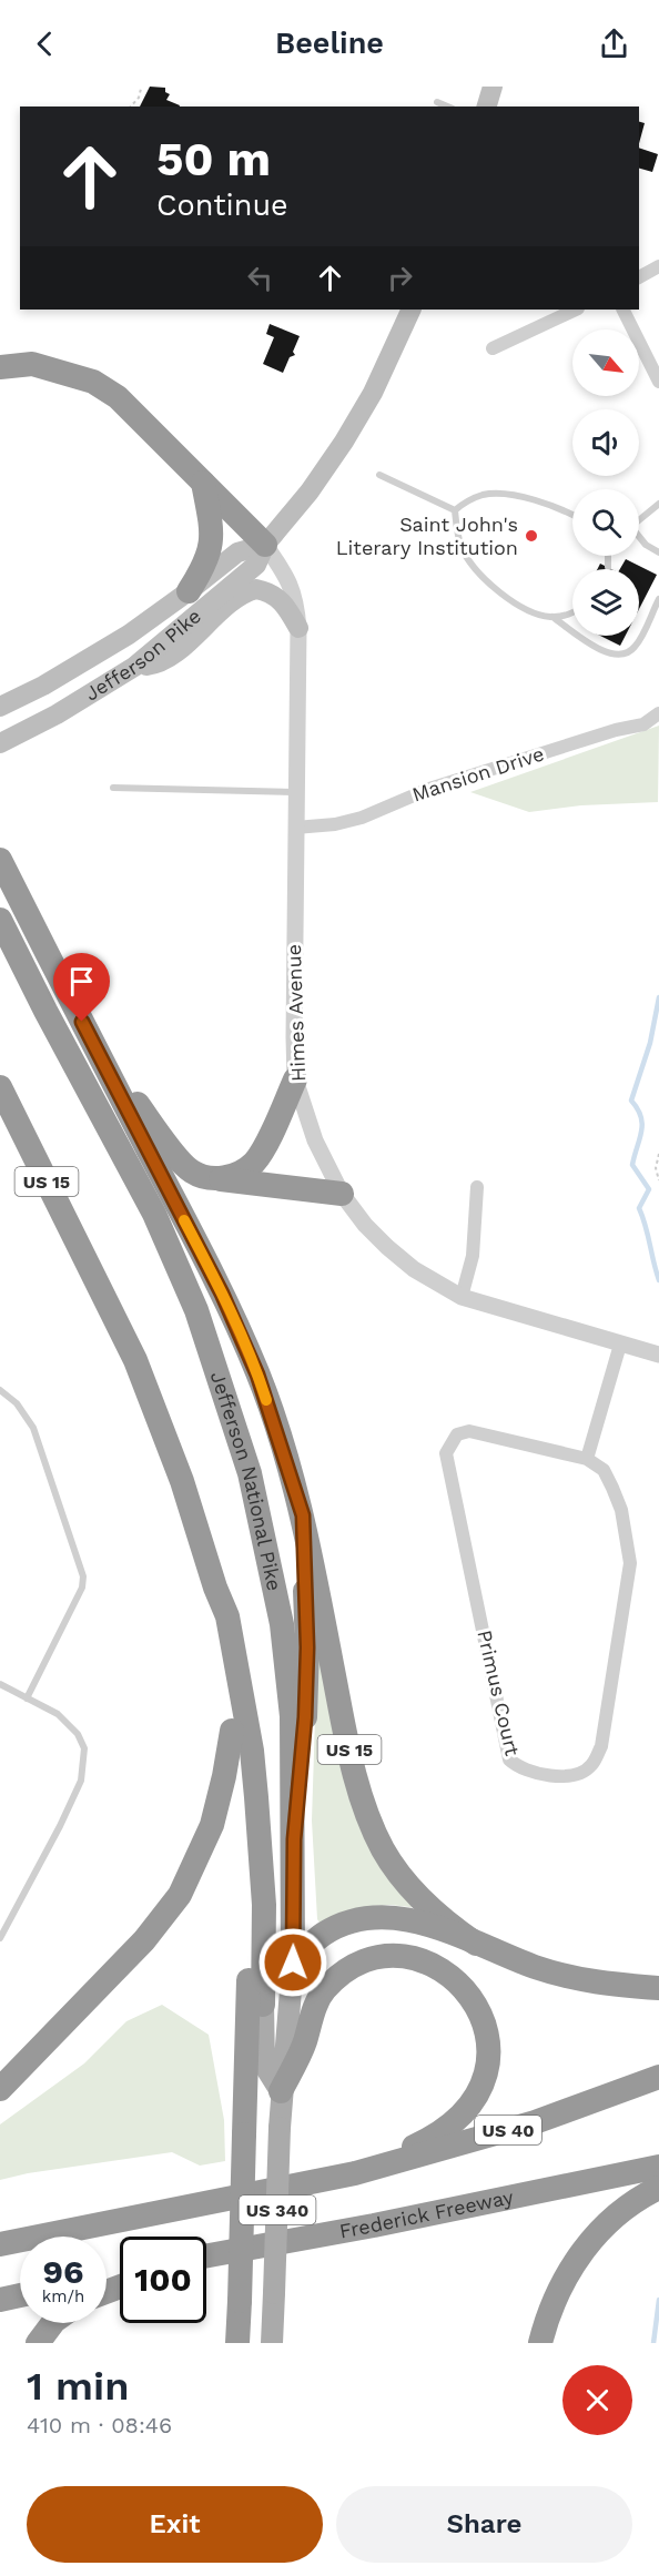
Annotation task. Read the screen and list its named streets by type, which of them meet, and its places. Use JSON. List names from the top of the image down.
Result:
{
  "streets": {
    "highway": [
      "US 15",
      "Jefferson National Pike",
      "US 40",
      "US 340",
      "Frederick Freeway"
    ],
    "main road": ["Jefferson Pike"],
    "street": ["Mansion Drive", "Himes Avenue", "Primus Court"]
  },
  "crossings": [
    ["Jefferson Pike", "Himes Avenue"],
    ["Mansion Drive", "Himes Avenue"],
    ["Jefferson National Pike", "US 340"]
  ],
  "places": ["Saint John's Literary Institution"],
  "north": "bottom right",
  "page": {
    "header": "Beeline",
    "turn": ["50 m", "Continue"],
    "speed": "96 km/h",
    "limit": "100",
    "heading": ["1 min", "410 m · 08:46"],
    "buttons": ["Exit", "Share"]
  }
}
